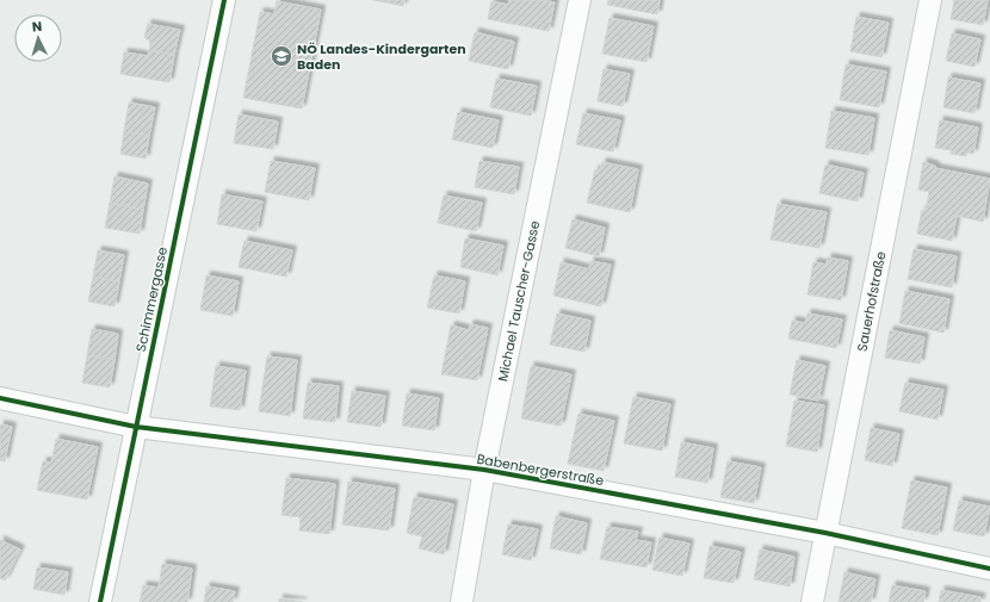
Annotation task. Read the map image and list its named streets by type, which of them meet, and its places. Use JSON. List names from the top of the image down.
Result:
{
  "streets": {
    "street": [
      "Schimmergasse",
      "Michael Tauscher-Gasse",
      "Sauerhofstraße",
      "Babenbergerstraße"
    ]
  },
  "crossings": [
    ["Schimmergasse", "Babenbergerstraße"],
    ["Michael Tauscher-Gasse", "Babenbergerstraße"],
    ["Sauerhofstraße", "Babenbergerstraße"]
  ],
  "places": {
    "school or university": ["NÖ Landes-Kindergarten Baden"]
  },
  "north": "top"
}
